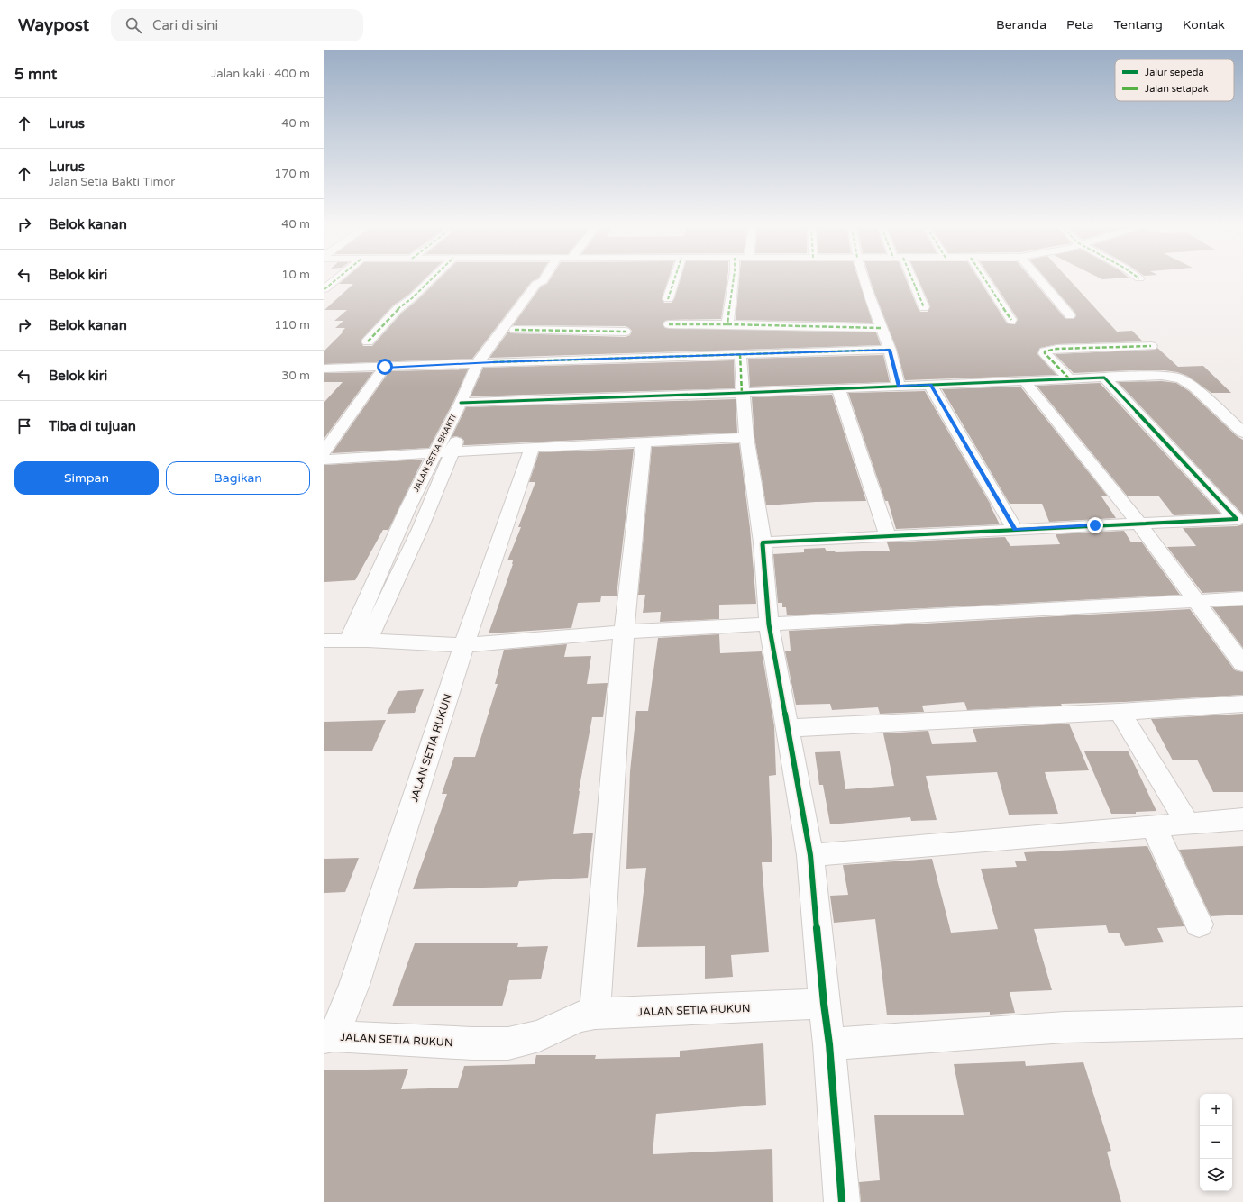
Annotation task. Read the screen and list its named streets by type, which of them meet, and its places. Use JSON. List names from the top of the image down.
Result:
{
  "streets": {
    "street": ["JALAN SETIA BHAKTI", "JALAN SETIA RUKUN"]
  },
  "legend": ["Jalur sepeda", "Jalan setapak"],
  "page": {
    "header": "Waypost",
    "search": "Cari di sini",
    "nav": [
      "Beranda",
      "Peta",
      "Tentang",
      "Kontak"
    ],
    "heading": ["5 mnt", "Jalan kaki · 400 m"],
    "list": [
      ["Lurus", "40 m"],
      ["Lurus", "Jalan Setia Bakti Timor", "170 m"],
      ["Belok kanan", "40 m"],
      ["Belok kiri", "10 m"],
      ["Belok kanan", "110 m"],
      ["Belok kiri", "30 m"],
      "Tiba di tujuan"
    ],
    "buttons": ["Simpan", "Bagikan"],
    "map_buttons": ["+", "−"]
  }
}
